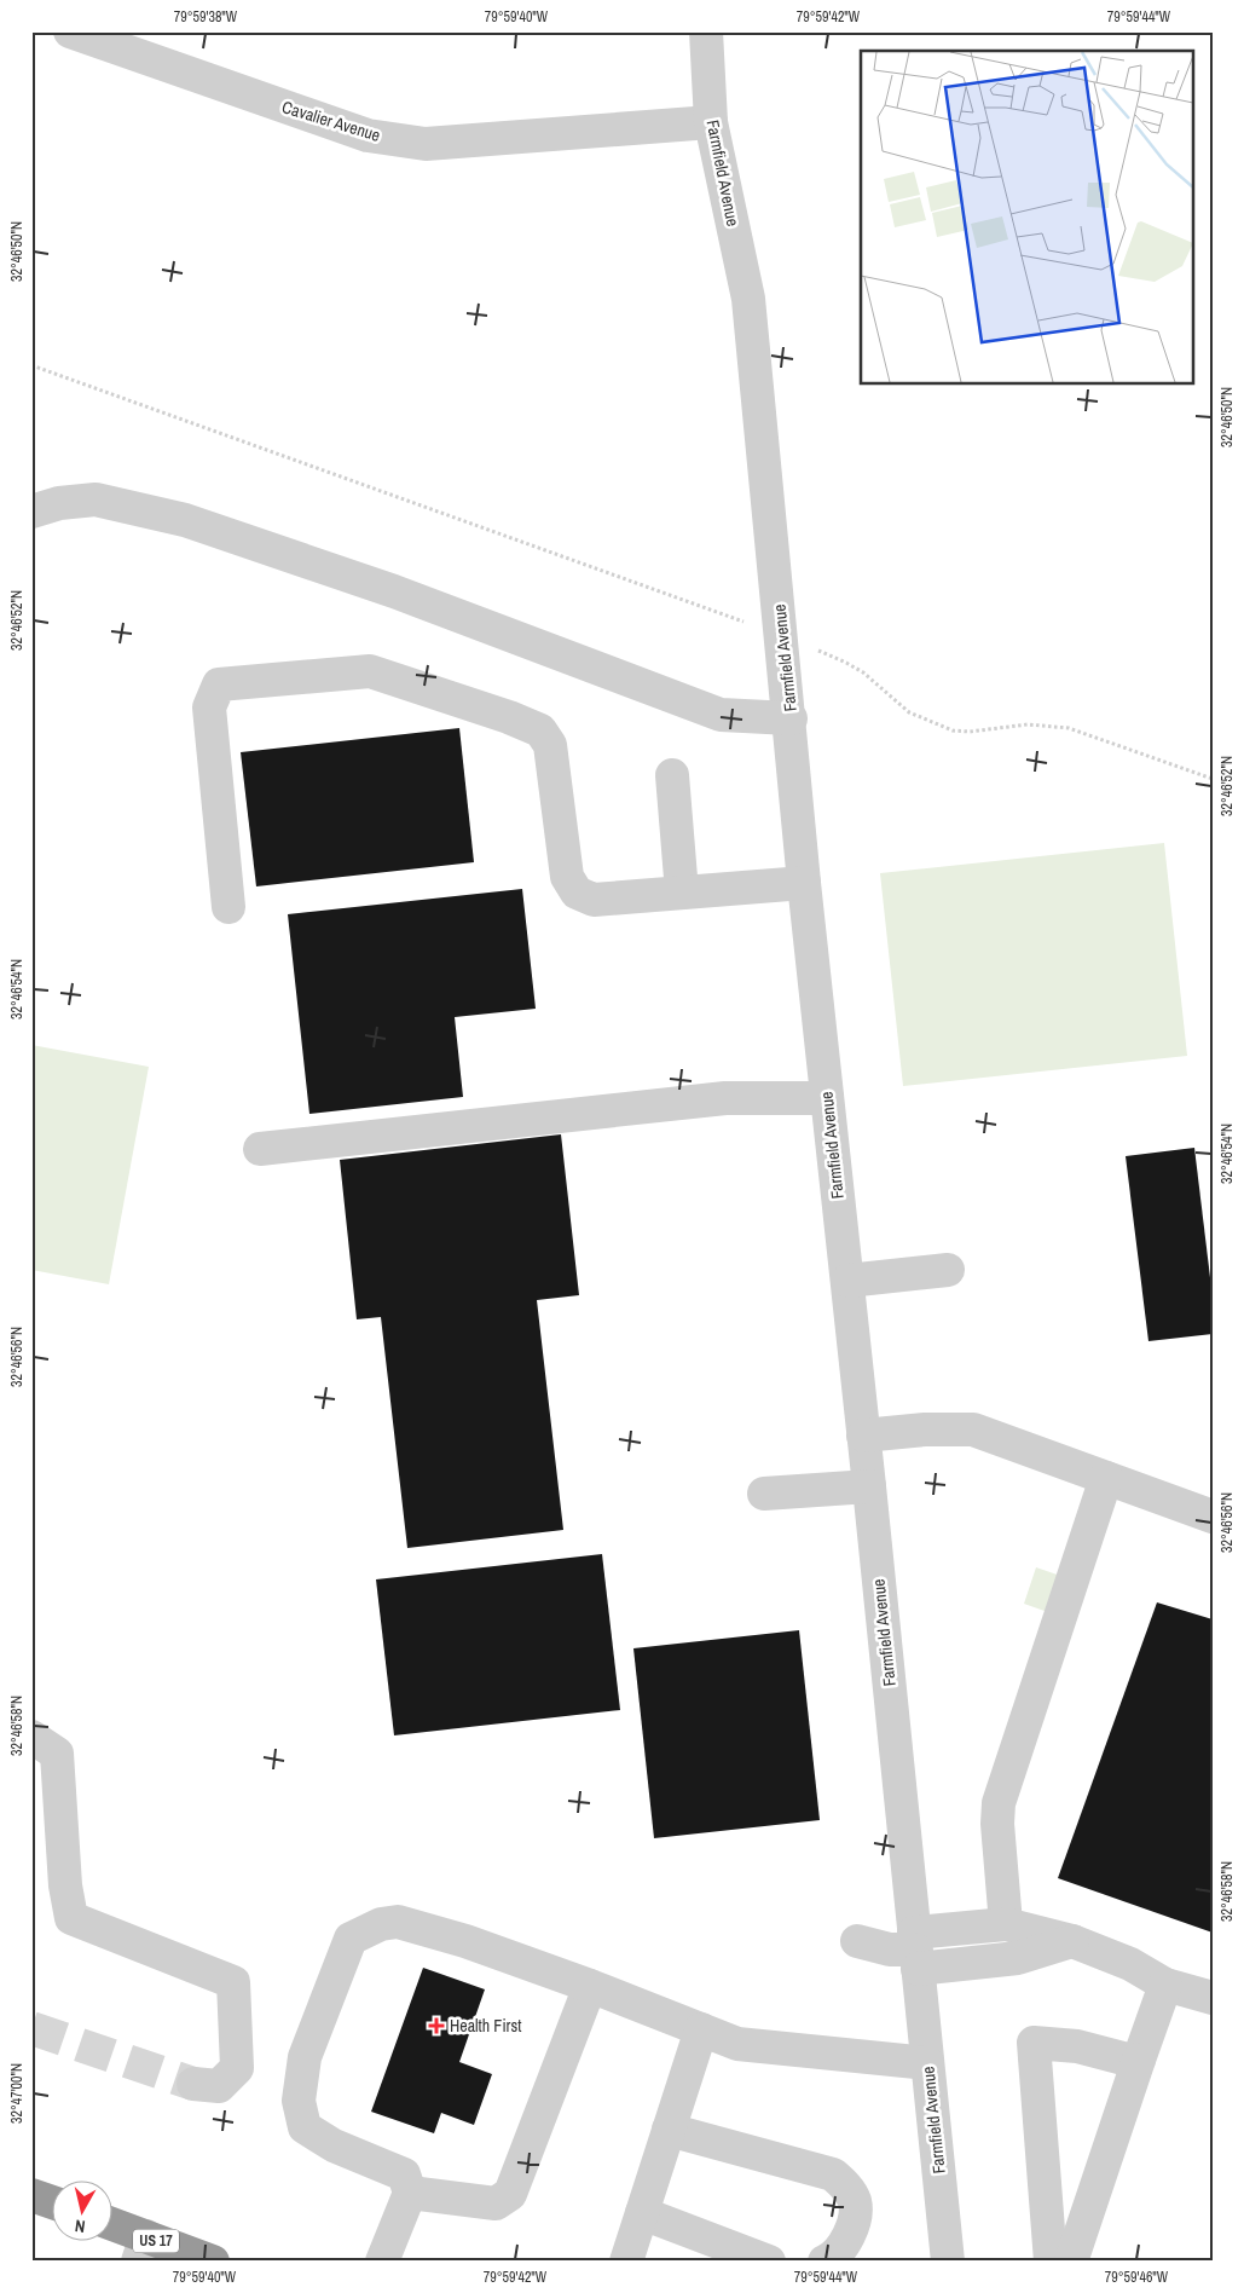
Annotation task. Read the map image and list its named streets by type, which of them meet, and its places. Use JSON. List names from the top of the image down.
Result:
{
  "streets": {
    "highway": ["US 17"],
    "street": ["Cavalier Avenue", "Farmfield Avenue"]
  },
  "crossings": [
    ["Cavalier Avenue", "Farmfield Avenue"]
  ],
  "places": {
    "health": ["Health First"]
  },
  "north": "bottom",
  "coordinates": [
    "79°59'38\"W",
    "79°59'40\"W",
    "79°59'42\"W",
    "79°59'44\"W",
    "32°46'50\"N",
    "32°46'52\"N",
    "32°46'54\"N",
    "32°46'56\"N",
    "32°46'58\"N",
    "32°47'00\"N",
    "79°59'46\"W"
  ]
}
